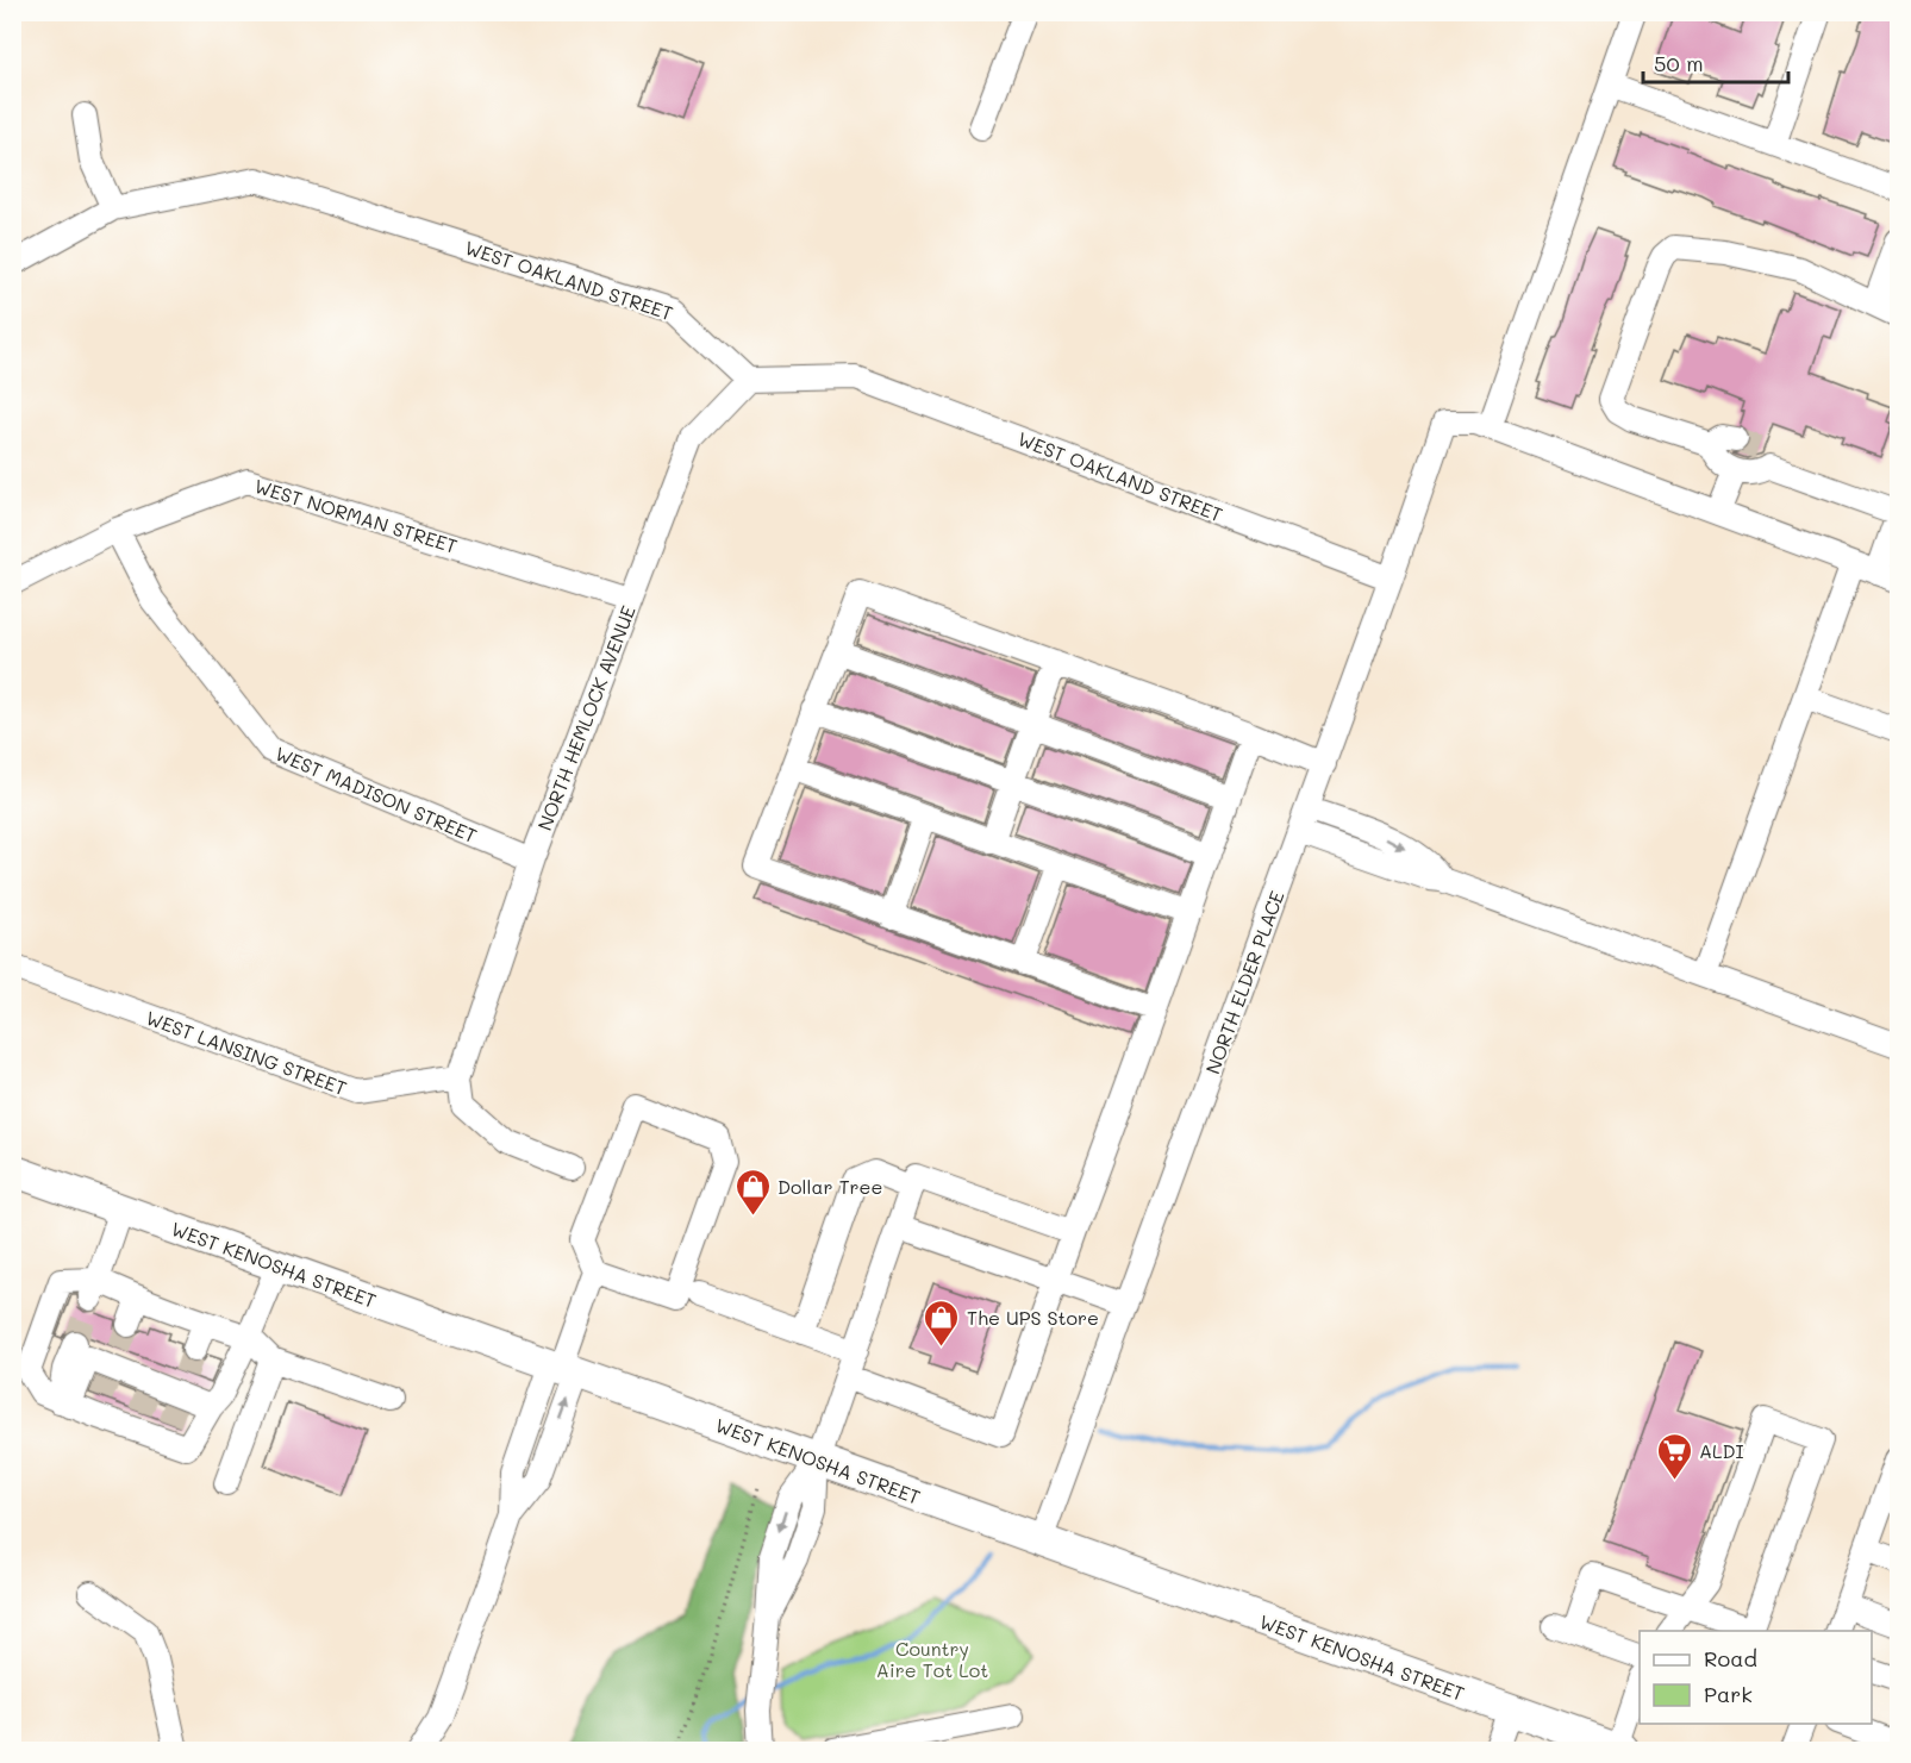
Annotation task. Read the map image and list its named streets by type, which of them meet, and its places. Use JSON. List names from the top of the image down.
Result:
{
  "streets": {
    "main road": ["WEST KENOSHA STREET"],
    "street": [
      "WEST OAKLAND STREET",
      "WEST NORMAN STREET",
      "NORTH HEMLOCK AVENUE",
      "WEST MADISON STREET",
      "NORTH ELDER PLACE",
      "WEST LANSING STREET"
    ]
  },
  "crossings": [
    ["WEST OAKLAND STREET", "NORTH HEMLOCK AVENUE"],
    ["WEST OAKLAND STREET", "NORTH ELDER PLACE"],
    ["WEST NORMAN STREET", "NORTH HEMLOCK AVENUE"],
    ["WEST NORMAN STREET", "WEST MADISON STREET"],
    ["NORTH HEMLOCK AVENUE", "WEST MADISON STREET"],
    ["NORTH HEMLOCK AVENUE", "WEST LANSING STREET"],
    ["NORTH ELDER PLACE", "WEST KENOSHA STREET"]
  ],
  "parks": ["Country Aire Tot Lot"],
  "places": {
    "shop": ["Dollar Tree", "The UPS Store"],
    "supermarket": ["ALDI"]
  },
  "legend": ["Road", "Park"],
  "scale_bar": "50 m"
}
